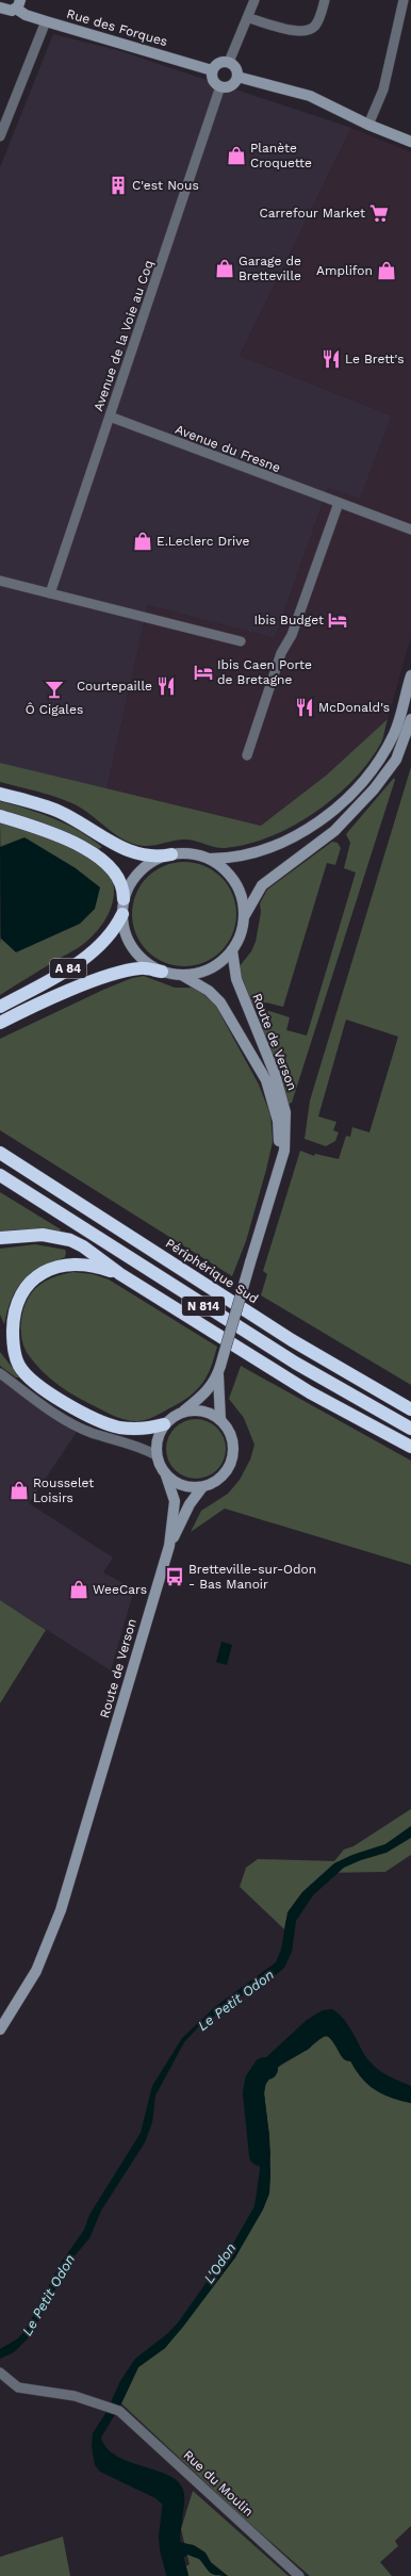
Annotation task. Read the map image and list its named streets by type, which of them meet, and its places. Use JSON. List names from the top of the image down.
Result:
{
  "streets": {
    "highway": ["A 84", "Périphérique Sud", "N 814"],
    "main road": ["Rue des Forques", "Route de Verson"],
    "street": ["Avenue de la Voie au Coq", "Avenue du Fresne", "Rue du Moulin"]
  },
  "crossings": [
    ["Rue des Forques", "Avenue de la Voie au Coq"],
    ["Avenue de la Voie au Coq", "Avenue du Fresne"],
    ["A 84", "Route de Verson"]
  ],
  "water": ["Le Petit Odon", "L'Odon"],
  "places": {
    "shop": [
      "Planète Croquette",
      "Garage de Bretteville",
      "Amplifon",
      "E.Leclerc Drive",
      "Rousselet Loisirs",
      "WeeCars"
    ],
    "building": ["C'est Nous"],
    "supermarket": ["Carrefour Market"],
    "restaurant": ["Le Brett's", "Courtepaille", "McDonald's"],
    "hotel": ["Ibis Budget", "Ibis Caen Porte de Bretagne"],
    "bar": ["Ô Cigales"],
    "bus stop": ["Bretteville-sur-Odon - Bas Manoir"]
  }
}
